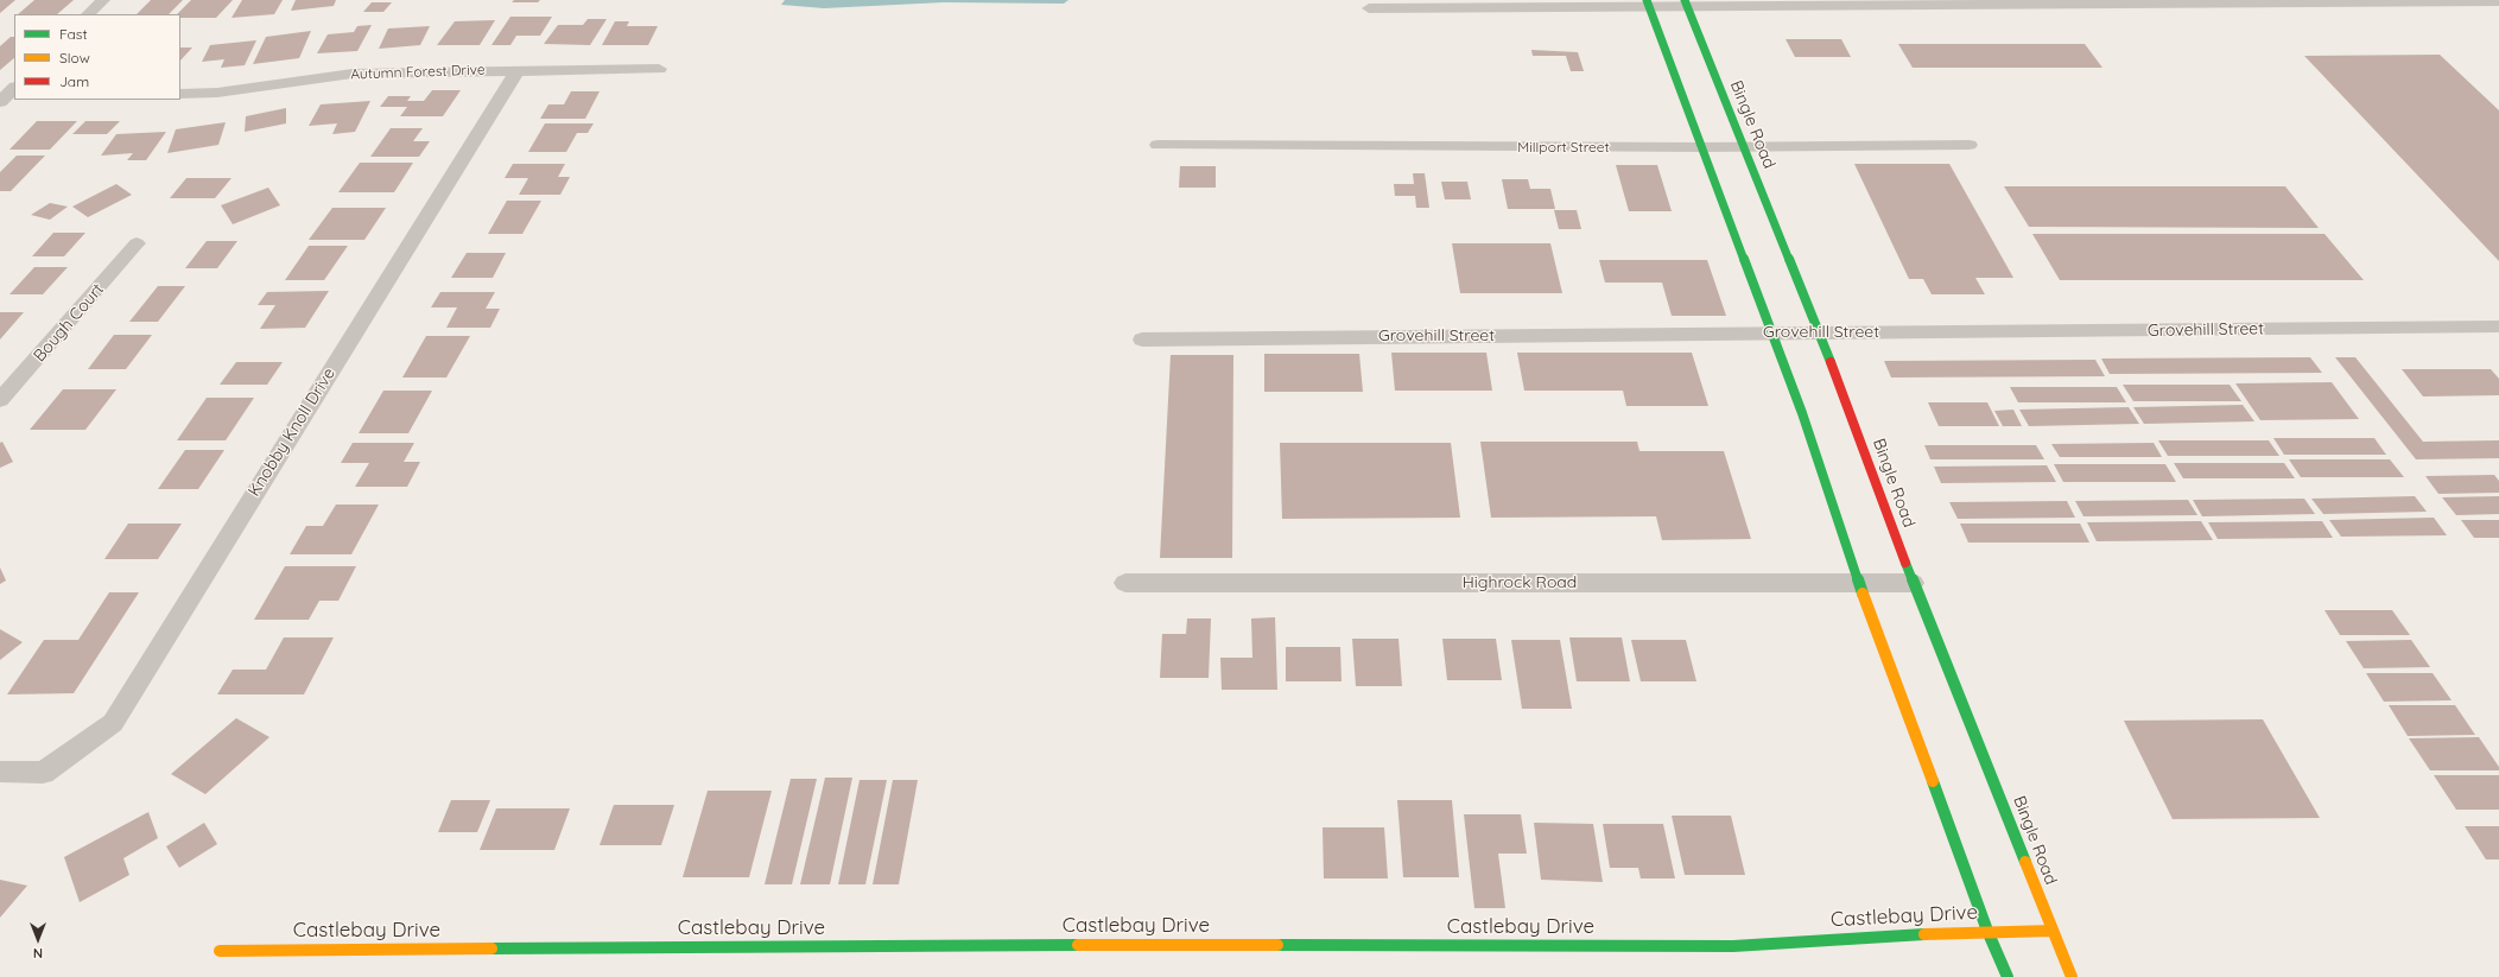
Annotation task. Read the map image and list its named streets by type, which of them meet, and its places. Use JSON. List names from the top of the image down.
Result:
{
  "streets": {
    "main road": ["Bingle Road", "Castlebay Drive"],
    "street": [
      "Autumn Forest Drive",
      "Millport Street",
      "Bough Court",
      "Grovehill Street",
      "Knobby Knoll Drive",
      "Highrock Road"
    ]
  },
  "crossings": [
    ["Autumn Forest Drive", "Knobby Knoll Drive"],
    ["Bingle Road", "Millport Street"],
    ["Bingle Road", "Grovehill Street"],
    ["Bingle Road", "Highrock Road"],
    ["Bingle Road", "Castlebay Drive"]
  ],
  "legend": ["Fast", "Slow", "Jam"],
  "north": "bottom"
}
